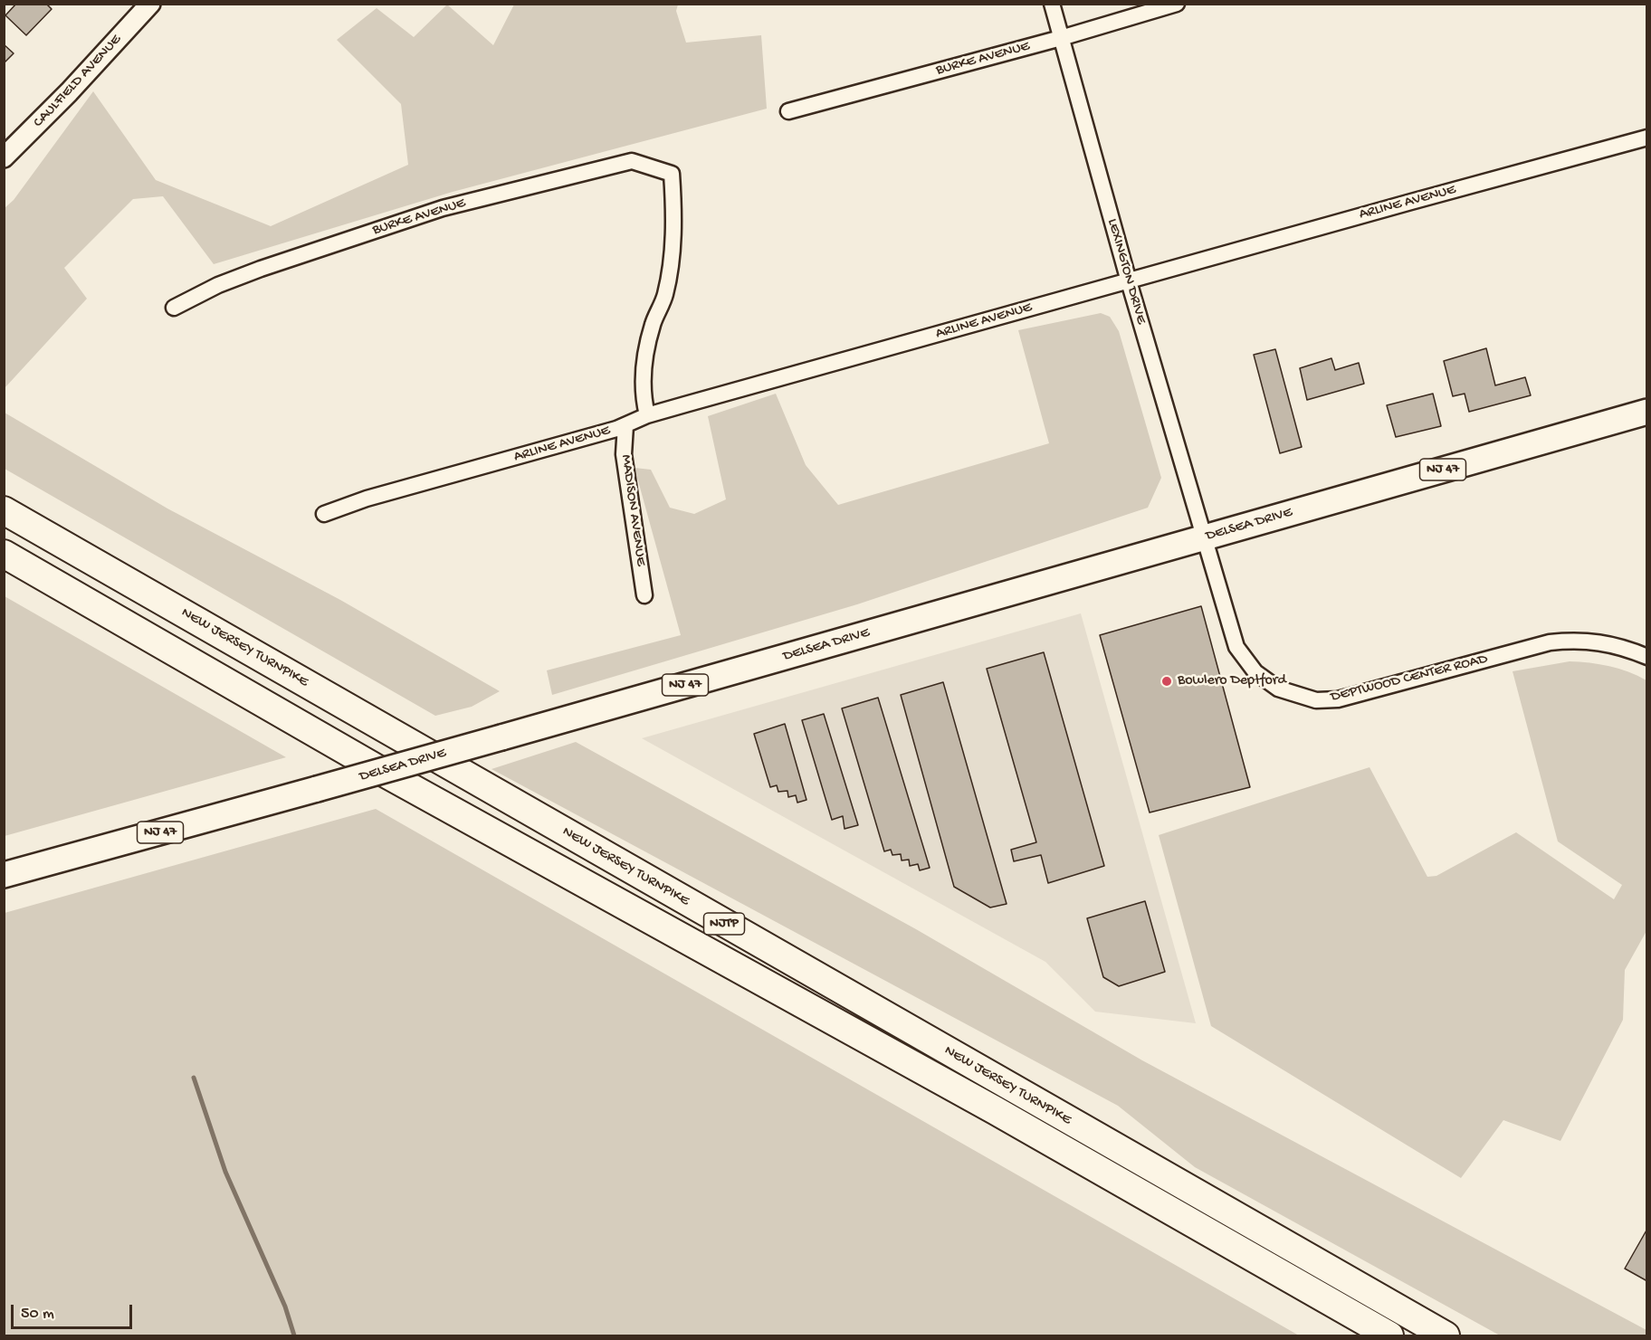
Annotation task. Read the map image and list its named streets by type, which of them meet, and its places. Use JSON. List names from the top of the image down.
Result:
{
  "streets": {
    "highway": ["NEW JERSEY TURNPIKE", "NJTP"],
    "main road": ["NJ 47", "DELSEA DRIVE"],
    "street": [
      "BURKE AVENUE",
      "CAULFIELD AVENUE",
      "ARLINE AVENUE",
      "LEXINGTON DRIVE",
      "MADISON AVENUE",
      "DEPTWOOD CENTER ROAD"
    ]
  },
  "crossings": [
    ["BURKE AVENUE", "ARLINE AVENUE"],
    ["BURKE AVENUE", "LEXINGTON DRIVE"],
    ["ARLINE AVENUE", "LEXINGTON DRIVE"],
    ["ARLINE AVENUE", "MADISON AVENUE"],
    ["LEXINGTON DRIVE", "DELSEA DRIVE"],
    ["LEXINGTON DRIVE", "DEPTWOOD CENTER ROAD"],
    ["DELSEA DRIVE", "DEPTWOOD CENTER ROAD"]
  ],
  "places": ["Bowlero Deptford"],
  "scale_bar": "50 m"
}
